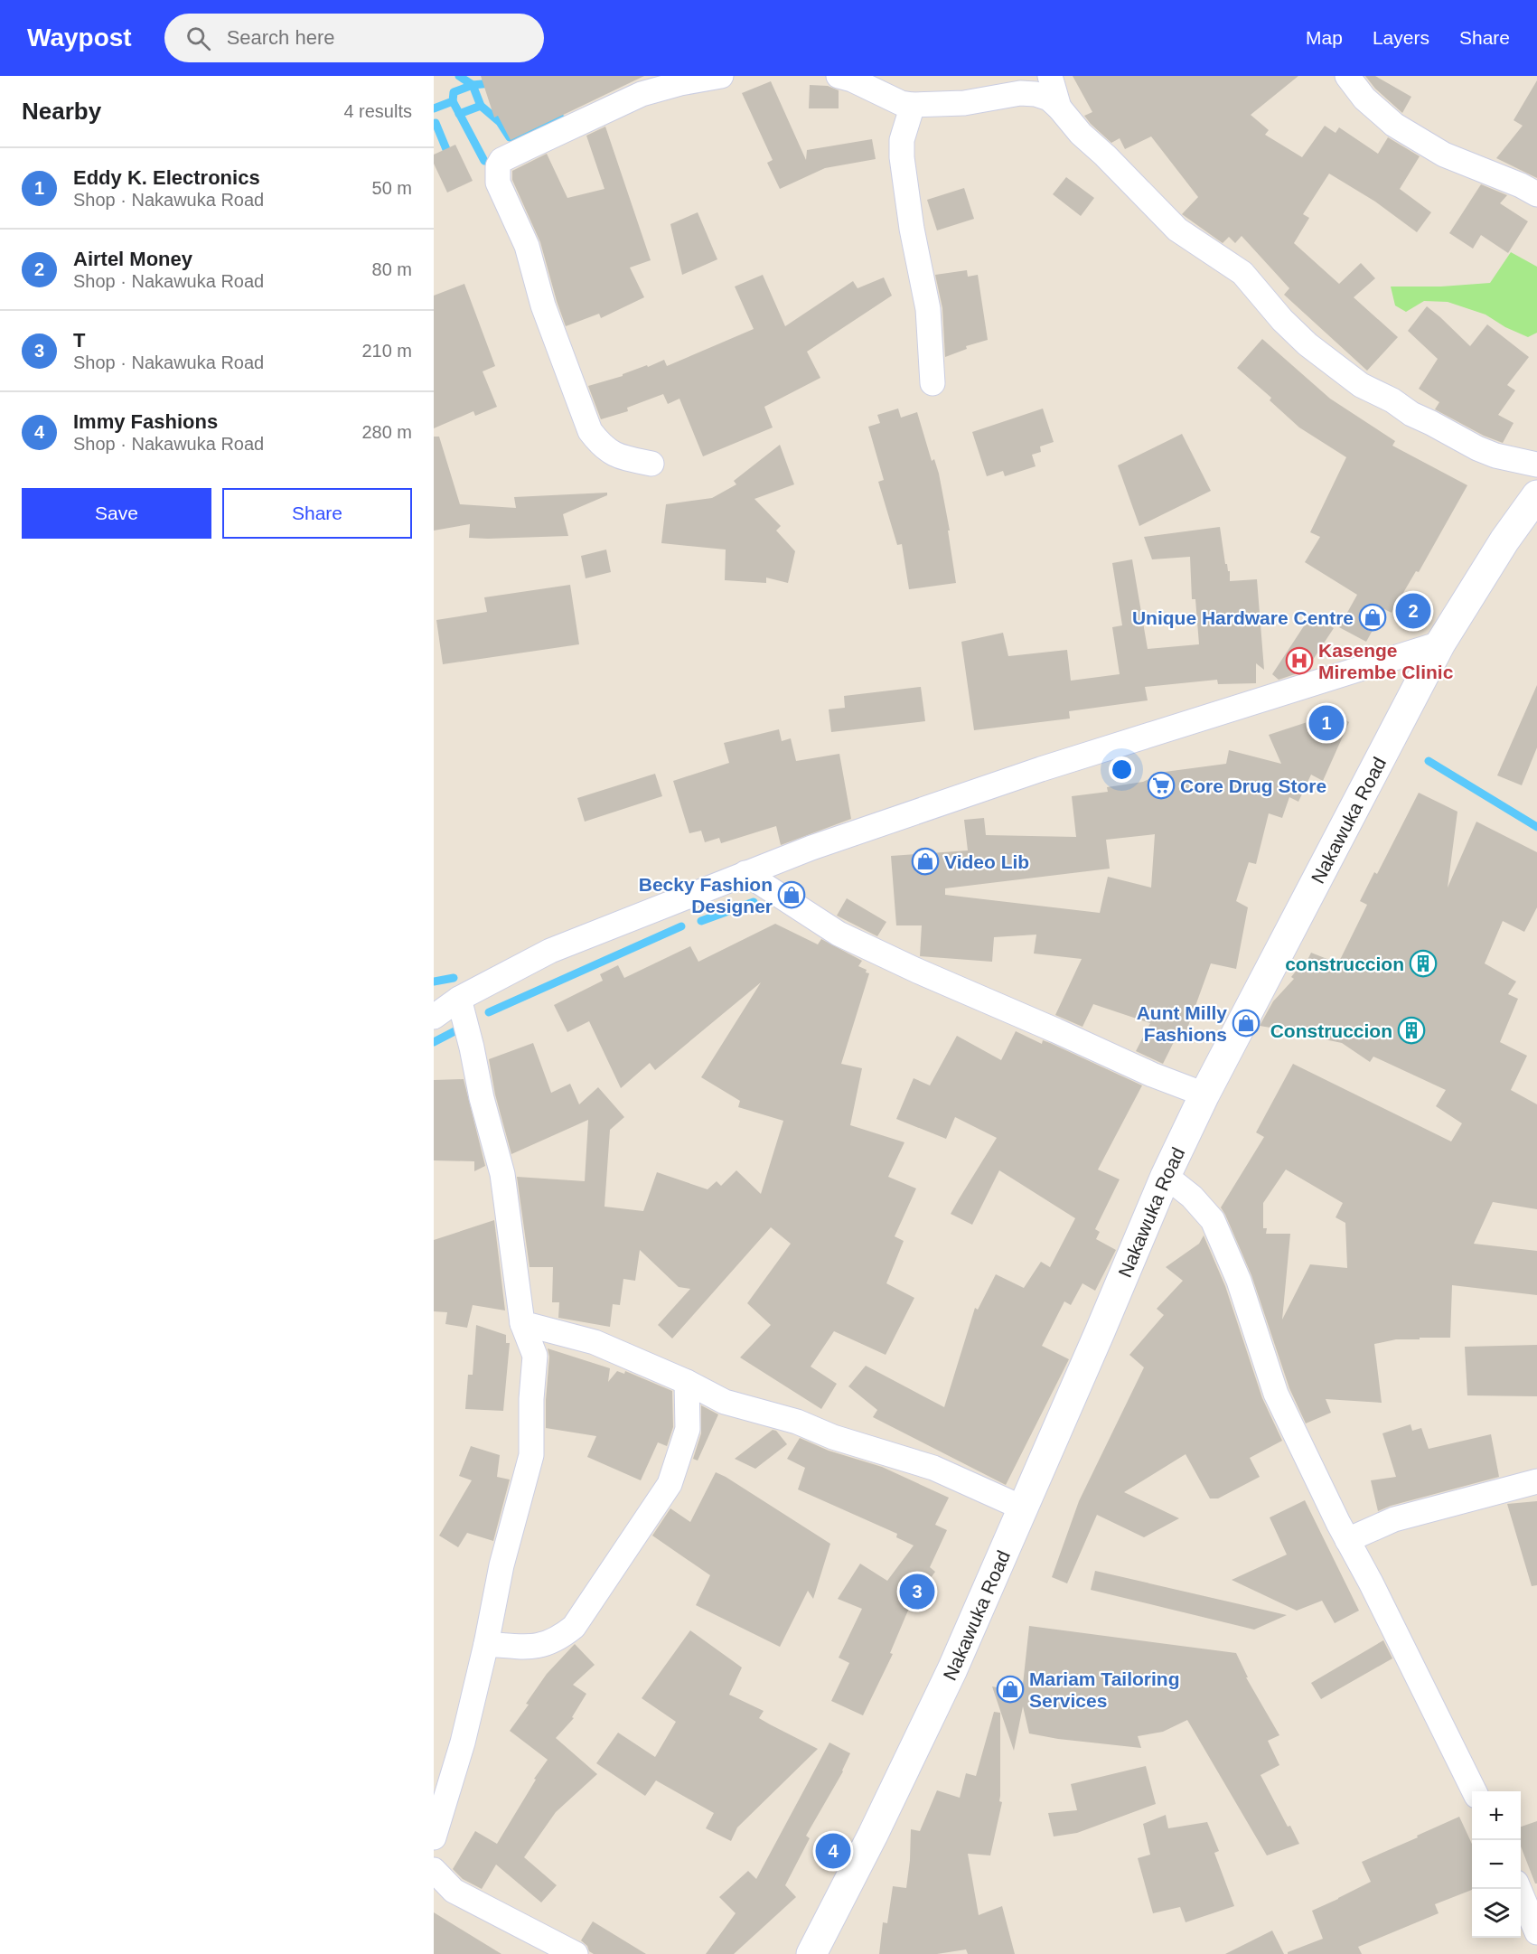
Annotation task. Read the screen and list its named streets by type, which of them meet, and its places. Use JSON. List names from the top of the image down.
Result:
{
  "streets": {
    "main road": ["Nakawuka Road"]
  },
  "places": {
    "shop": [
      "Unique Hardware Centre",
      "Video Lib",
      "Becky Fashion Designer",
      "Aunt Milly Fashions",
      "Mariam Tailoring Services"
    ],
    "hospital": ["Kasenge Mirembe Clinic"],
    "supermarket": ["Core Drug Store"],
    "building": ["construccion", "Construccion"]
  },
  "page": {
    "header": "Waypost",
    "search": "Search here",
    "nav": ["Map", "Layers", "Share"],
    "heading": ["Nearby", "4 results"],
    "list": [
      {
        "mark": "1",
        "name": "Eddy K. Electronics",
        "note": "Shop · Nakawuka Road",
        "value": "50 m"
      },
      {
        "mark": "2",
        "name": "Airtel Money",
        "note": "Shop · Nakawuka Road",
        "value": "80 m"
      },
      {
        "mark": "3",
        "name": "T",
        "note": "Shop · Nakawuka Road",
        "value": "210 m"
      },
      {
        "mark": "4",
        "name": "Immy Fashions",
        "note": "Shop · Nakawuka Road",
        "value": "280 m"
      }
    ],
    "buttons": ["Save", "Share"],
    "pins": [
      "2",
      "1",
      "3",
      "4"
    ],
    "map_buttons": ["+", "−"]
  }
}
